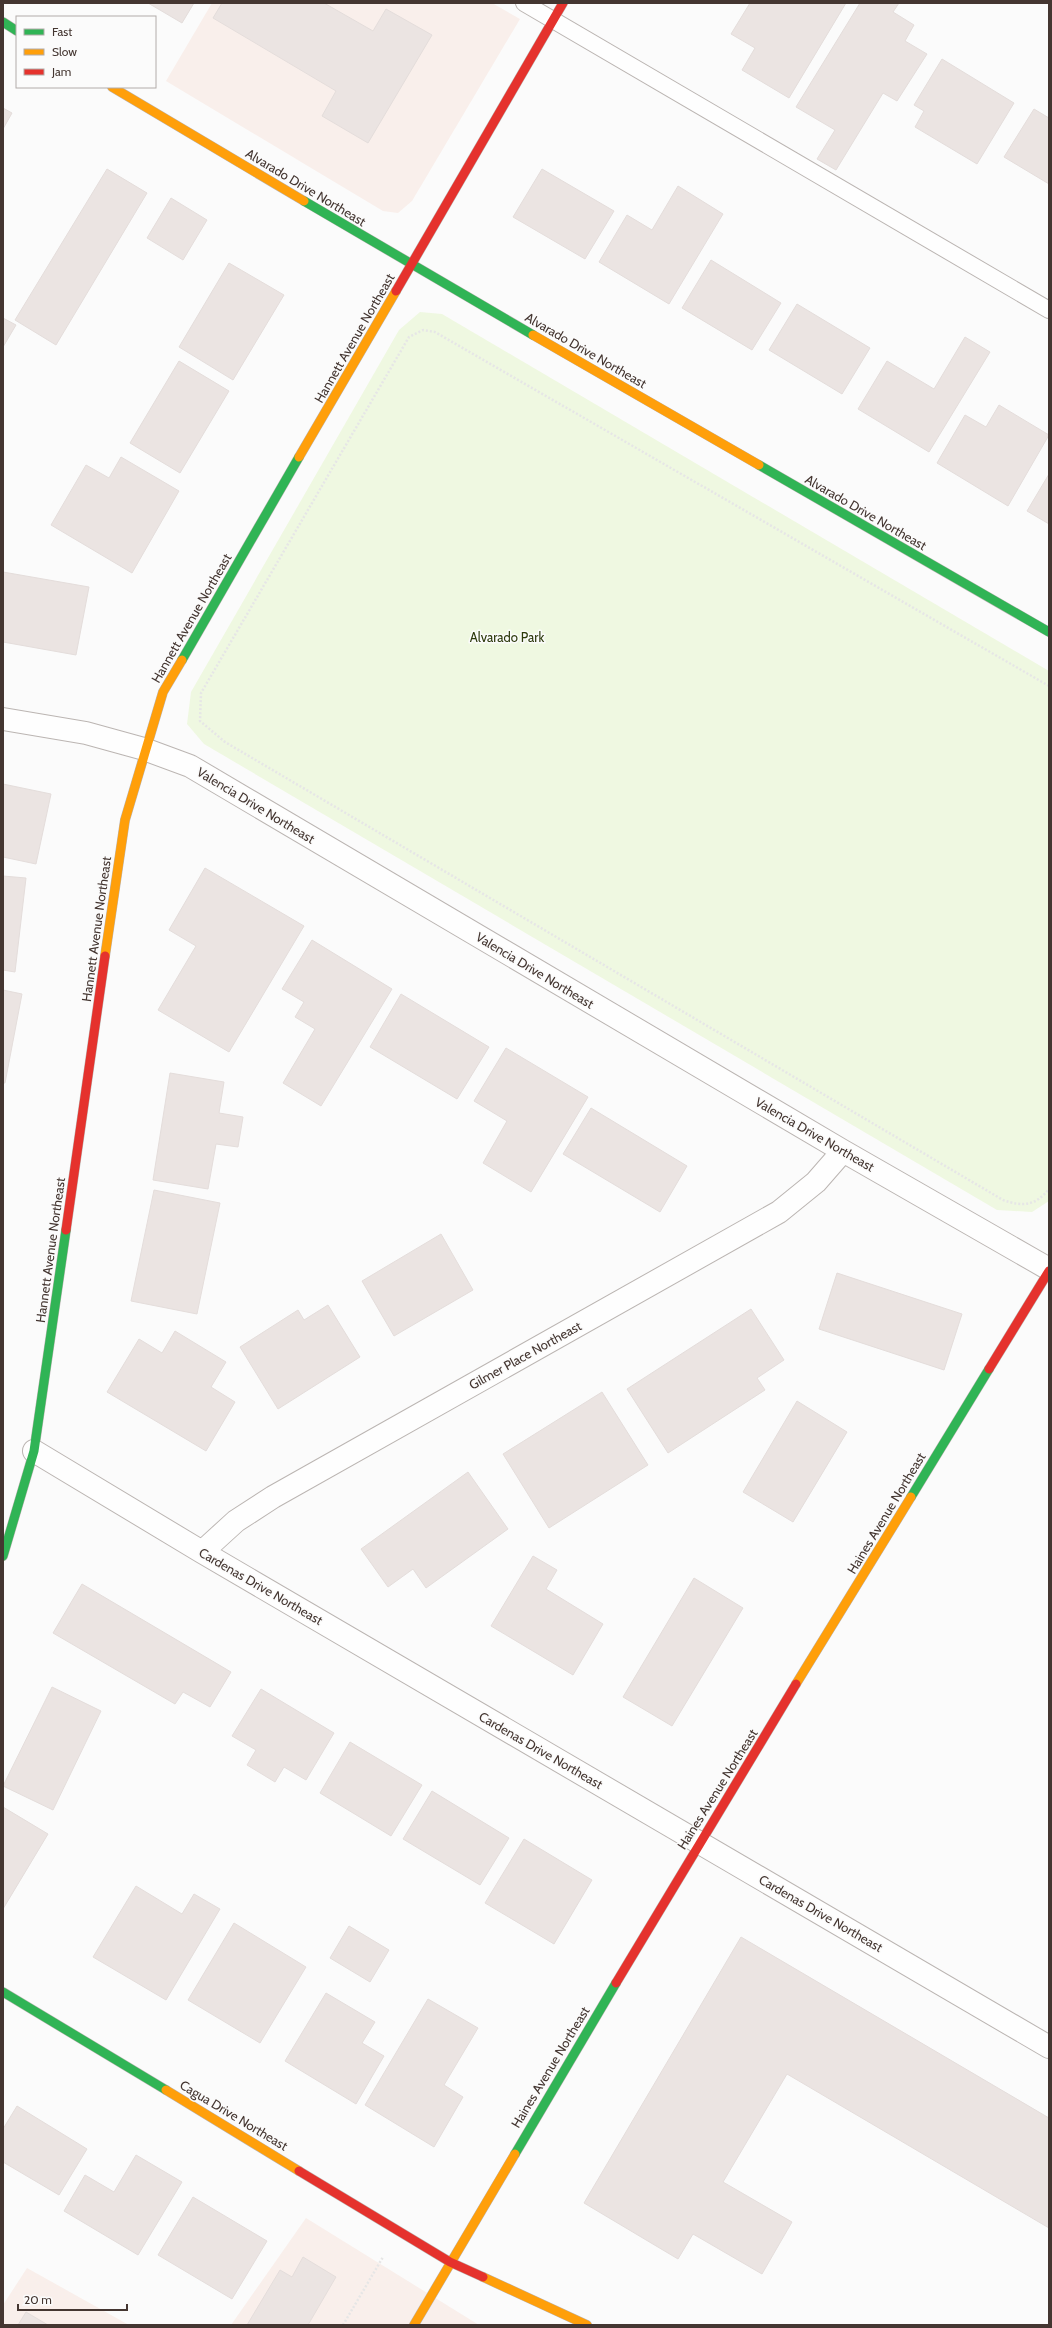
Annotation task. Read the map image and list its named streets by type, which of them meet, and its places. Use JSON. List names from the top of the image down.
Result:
{
  "streets": {
    "street": [
      "Alvarado Drive Northeast",
      "Hannett Avenue Northeast",
      "Valencia Drive Northeast",
      "Gilmer Place Northeast",
      "Haines Avenue Northeast",
      "Cardenas Drive Northeast",
      "Cagua Drive Northeast"
    ]
  },
  "crossings": [
    ["Alvarado Drive Northeast", "Hannett Avenue Northeast"],
    ["Hannett Avenue Northeast", "Valencia Drive Northeast"],
    ["Hannett Avenue Northeast", "Cardenas Drive Northeast"],
    ["Valencia Drive Northeast", "Gilmer Place Northeast"],
    ["Valencia Drive Northeast", "Haines Avenue Northeast"],
    ["Gilmer Place Northeast", "Cardenas Drive Northeast"],
    ["Haines Avenue Northeast", "Cardenas Drive Northeast"],
    ["Haines Avenue Northeast", "Cagua Drive Northeast"]
  ],
  "parks": ["Alvarado Park"],
  "legend": ["Fast", "Slow", "Jam"],
  "scale_bar": "20 m"
}
